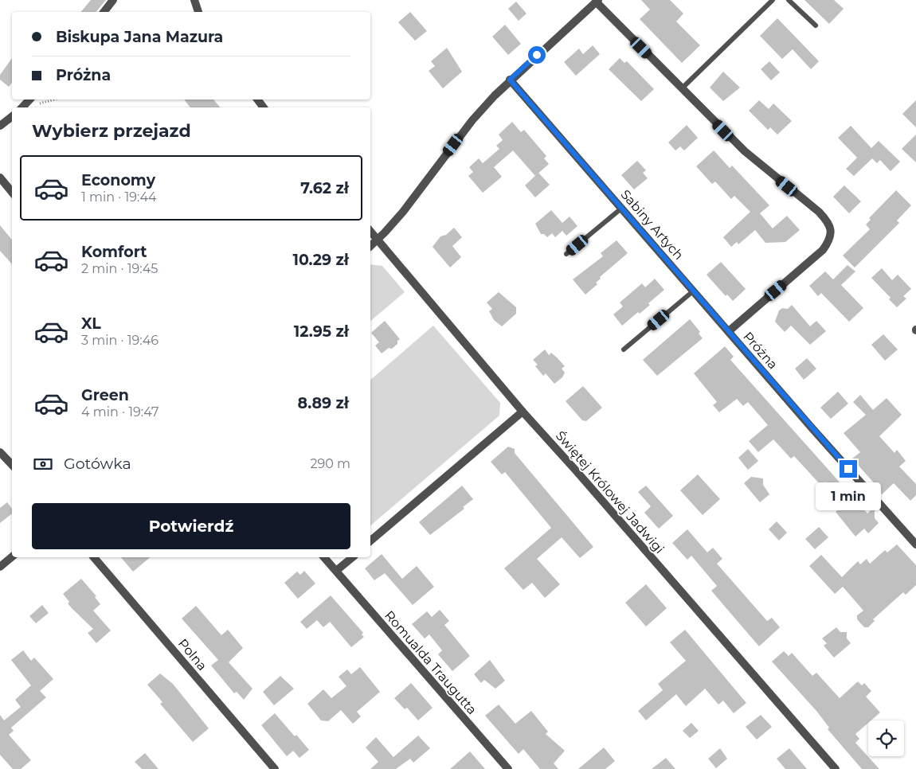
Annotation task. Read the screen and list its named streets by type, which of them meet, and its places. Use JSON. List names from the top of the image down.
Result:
{
  "streets": {
    "street": [
      "Sabiny Artych",
      "Próżna",
      "Świętej Królowej Jadwigi",
      "Polna",
      "Romualda Traugutta"
    ]
  },
  "crossings": [
    ["Sabiny Artych", "Próżna"]
  ],
  "page": {
    "banner": ["Biskupa Jana Mazura", "Próżna"],
    "heading": "Wybierz przejazd",
    "list": [
      {
        "name": "Economy",
        "note": "1 min · 19:44",
        "value": "7.62 zł"
      },
      {
        "name": "Komfort",
        "note": "2 min · 19:45",
        "value": "10.29 zł"
      },
      {
        "name": "XL",
        "note": "3 min · 19:46",
        "value": "12.95 zł"
      },
      {
        "name": "Green",
        "note": "4 min · 19:47",
        "value": "8.89 zł"
      }
    ],
    "pay": ["Gotówka", "290 m"],
    "bubble": "1 min",
    "buttons": "Potwierdź"
  }
}
